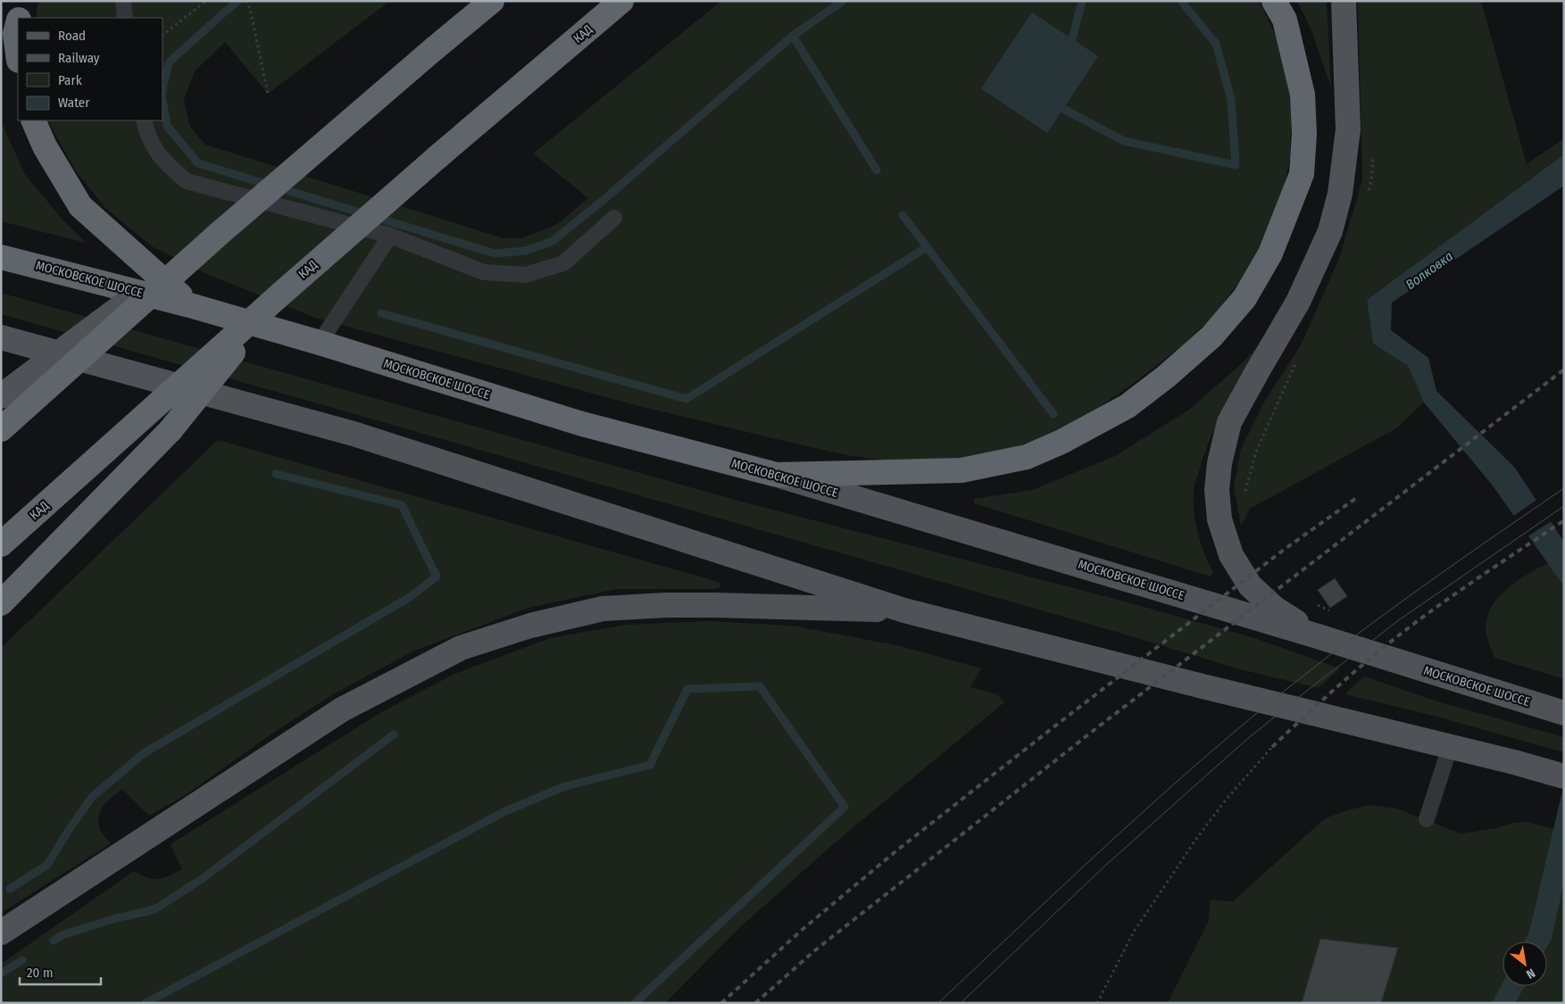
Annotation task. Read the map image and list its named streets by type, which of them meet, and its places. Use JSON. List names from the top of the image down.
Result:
{
  "streets": {
    "highway": ["КАД", "МОСКОВСКОЕ ШОССЕ"]
  },
  "water": ["Волковка"],
  "legend": [
    "Road",
    "Railway",
    "Park",
    "Water"
  ],
  "scale_bar": "20 m",
  "north": "bottom right"
}
